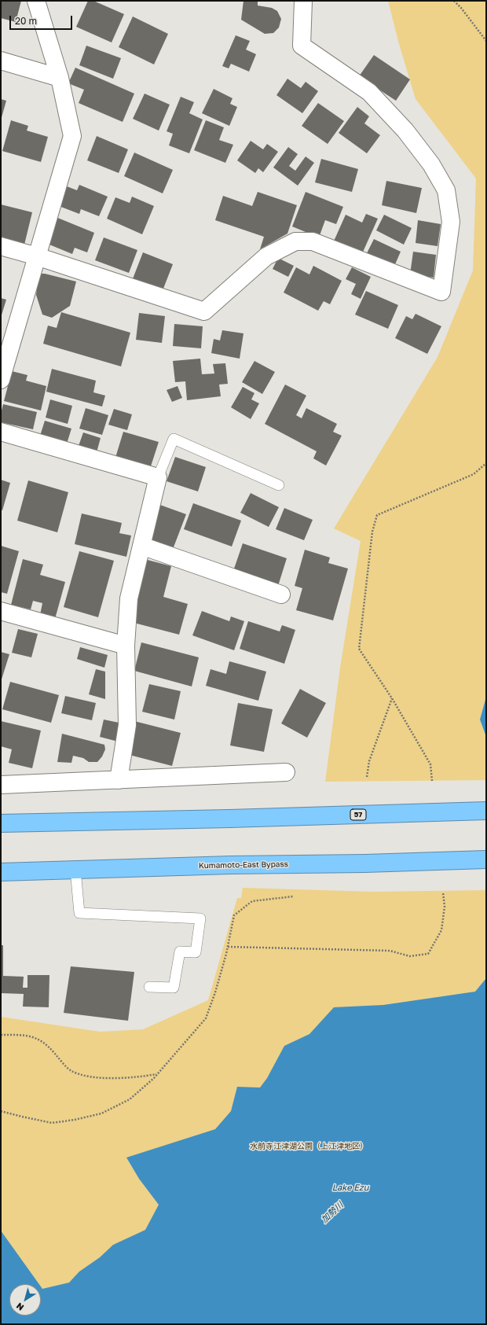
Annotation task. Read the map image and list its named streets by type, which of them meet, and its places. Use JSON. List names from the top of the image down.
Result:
{
  "streets": {
    "highway": ["57", "Kumamoto-East Bypass"]
  },
  "water": ["Lake Ezu", "加勢川"],
  "parks": ["水前寺江津湖公園（上江津地区）"],
  "scale_bar": "20 m",
  "north": "bottom left"
}
